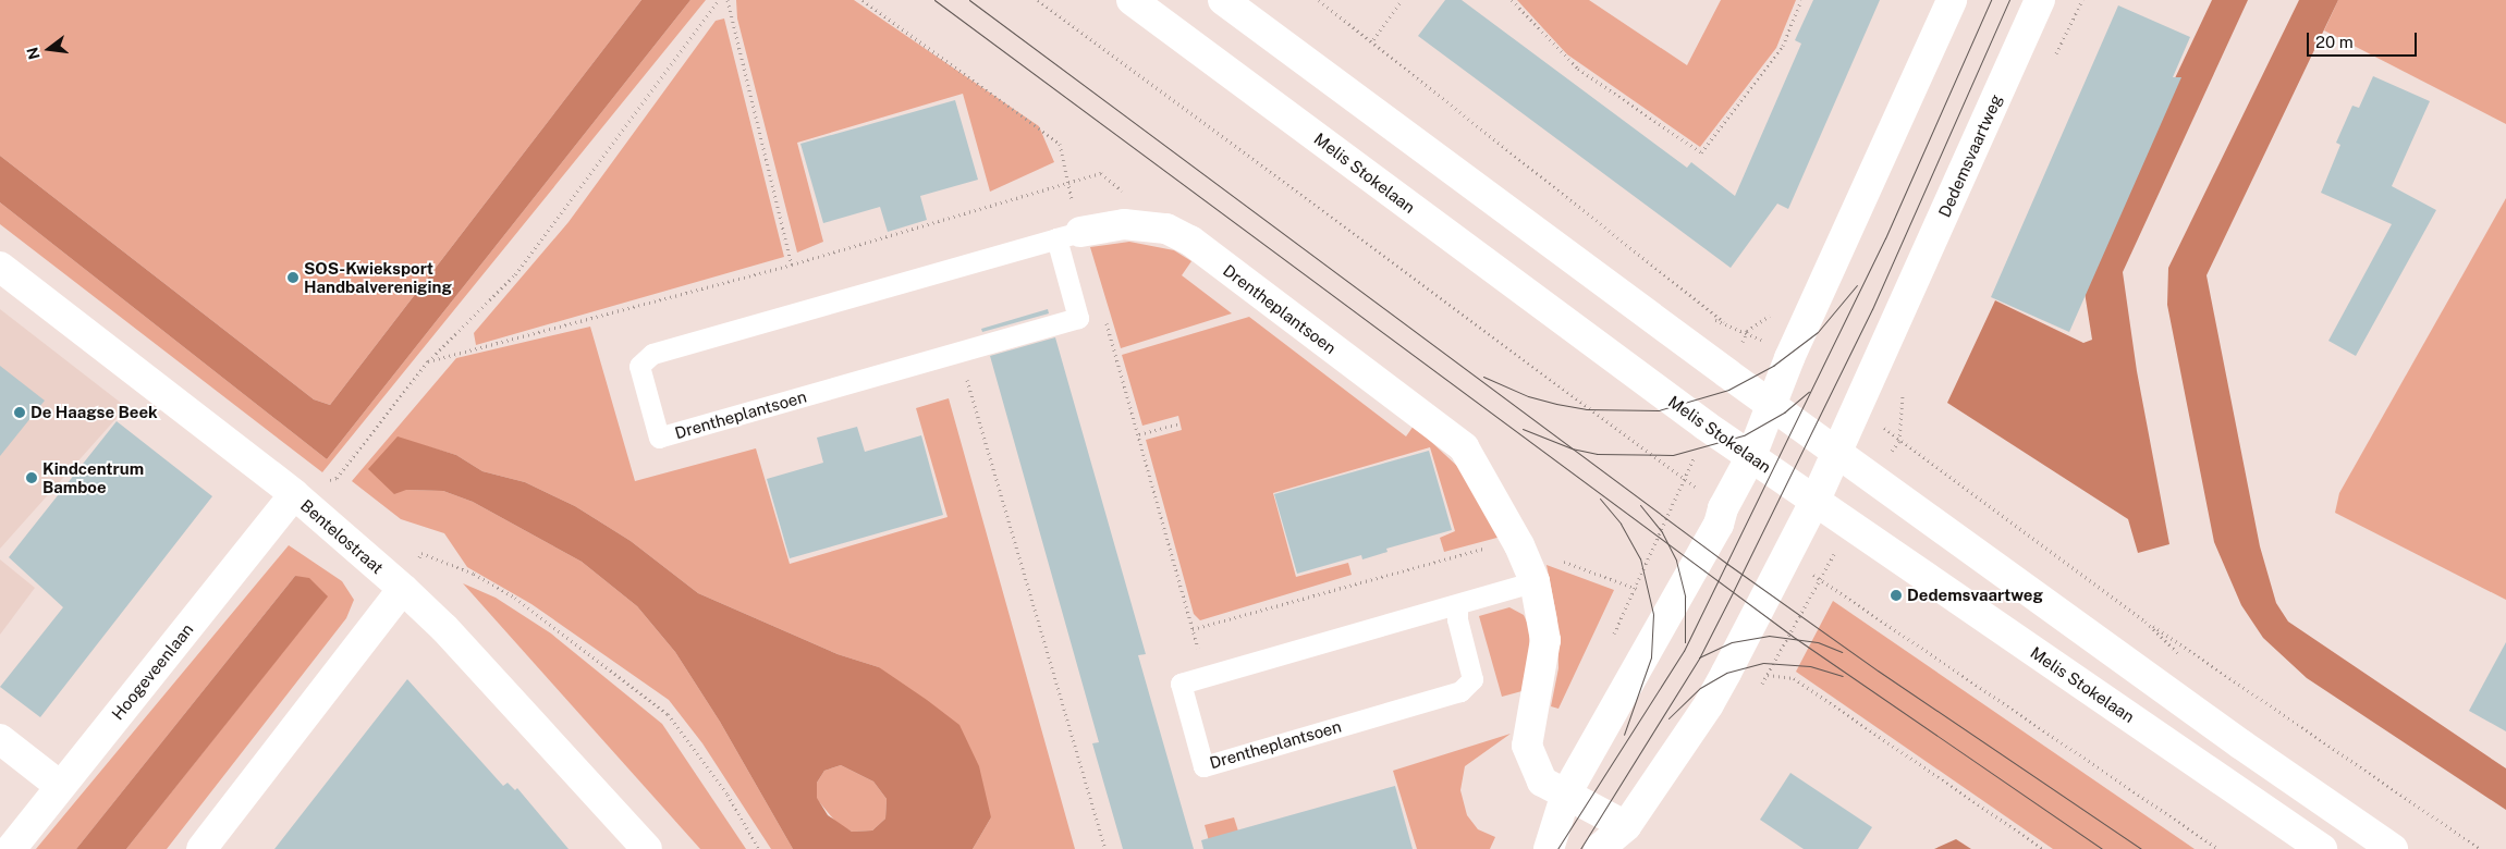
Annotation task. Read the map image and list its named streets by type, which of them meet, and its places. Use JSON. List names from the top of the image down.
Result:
{
  "streets": {
    "street": [
      "Dedemsvaartweg",
      "Melis Stokelaan",
      "Drentheplantsoen",
      "Bentelostraat",
      "Hoogeveenlaan"
    ]
  },
  "crossings": [
    ["Dedemsvaartweg", "Melis Stokelaan"],
    ["Dedemsvaartweg", "Drentheplantsoen"],
    ["Bentelostraat", "Hoogeveenlaan"]
  ],
  "places": [
    "SOS-Kwieksport Handbalvereniging",
    "De Haagse Beek",
    "Kindcentrum Bamboe",
    "Dedemsvaartweg"
  ],
  "scale_bar": "20 m",
  "north": "left"
}
